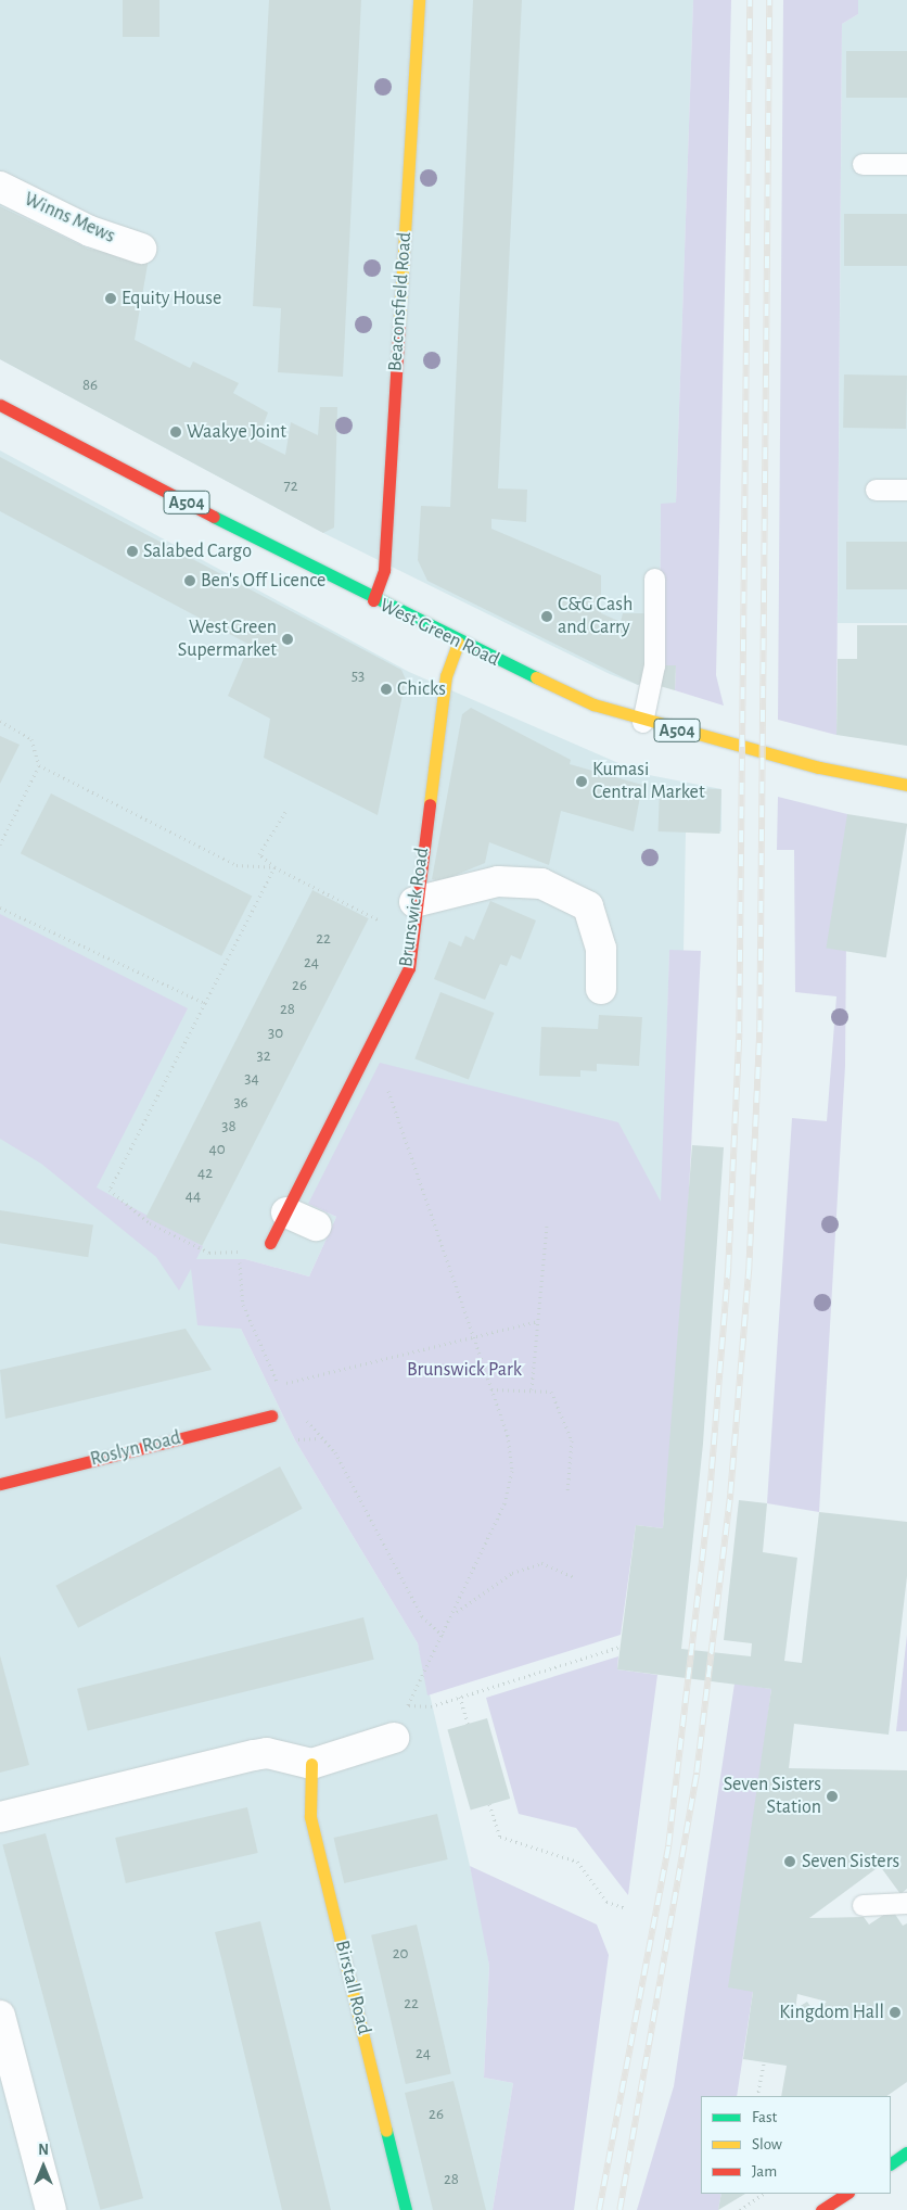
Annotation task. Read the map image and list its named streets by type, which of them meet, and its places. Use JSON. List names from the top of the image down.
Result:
{
  "streets": {
    "main road": [
      "Beaconsfield Road",
      "A504",
      "West Green Road",
      "Brunswick Road",
      "Roslyn Road",
      "Birstall Road"
    ],
    "street": ["Winns Mews"]
  },
  "crossings": [
    ["Beaconsfield Road", "West Green Road"],
    ["West Green Road", "Brunswick Road"]
  ],
  "parks": ["Brunswick Park"],
  "places": [
    "Equity House",
    "Waakye Joint",
    "Salabed Cargo",
    "Ben's Off Licence",
    "C&G Cash and Carry",
    "West Green Supermarket",
    "Chicks",
    "Kumasi Central Market",
    "Seven Sisters Station",
    "Seven Sisters",
    "Kingdom Hall"
  ],
  "house_numbers": [
    "86",
    "72",
    "53",
    "22",
    "24",
    "26",
    "28",
    "30",
    "32",
    "34",
    "36",
    "38",
    "40",
    "42",
    "44",
    "20",
    "22",
    "24",
    "26",
    "28"
  ],
  "legend": ["Fast", "Slow", "Jam"],
  "north": "top"
}
